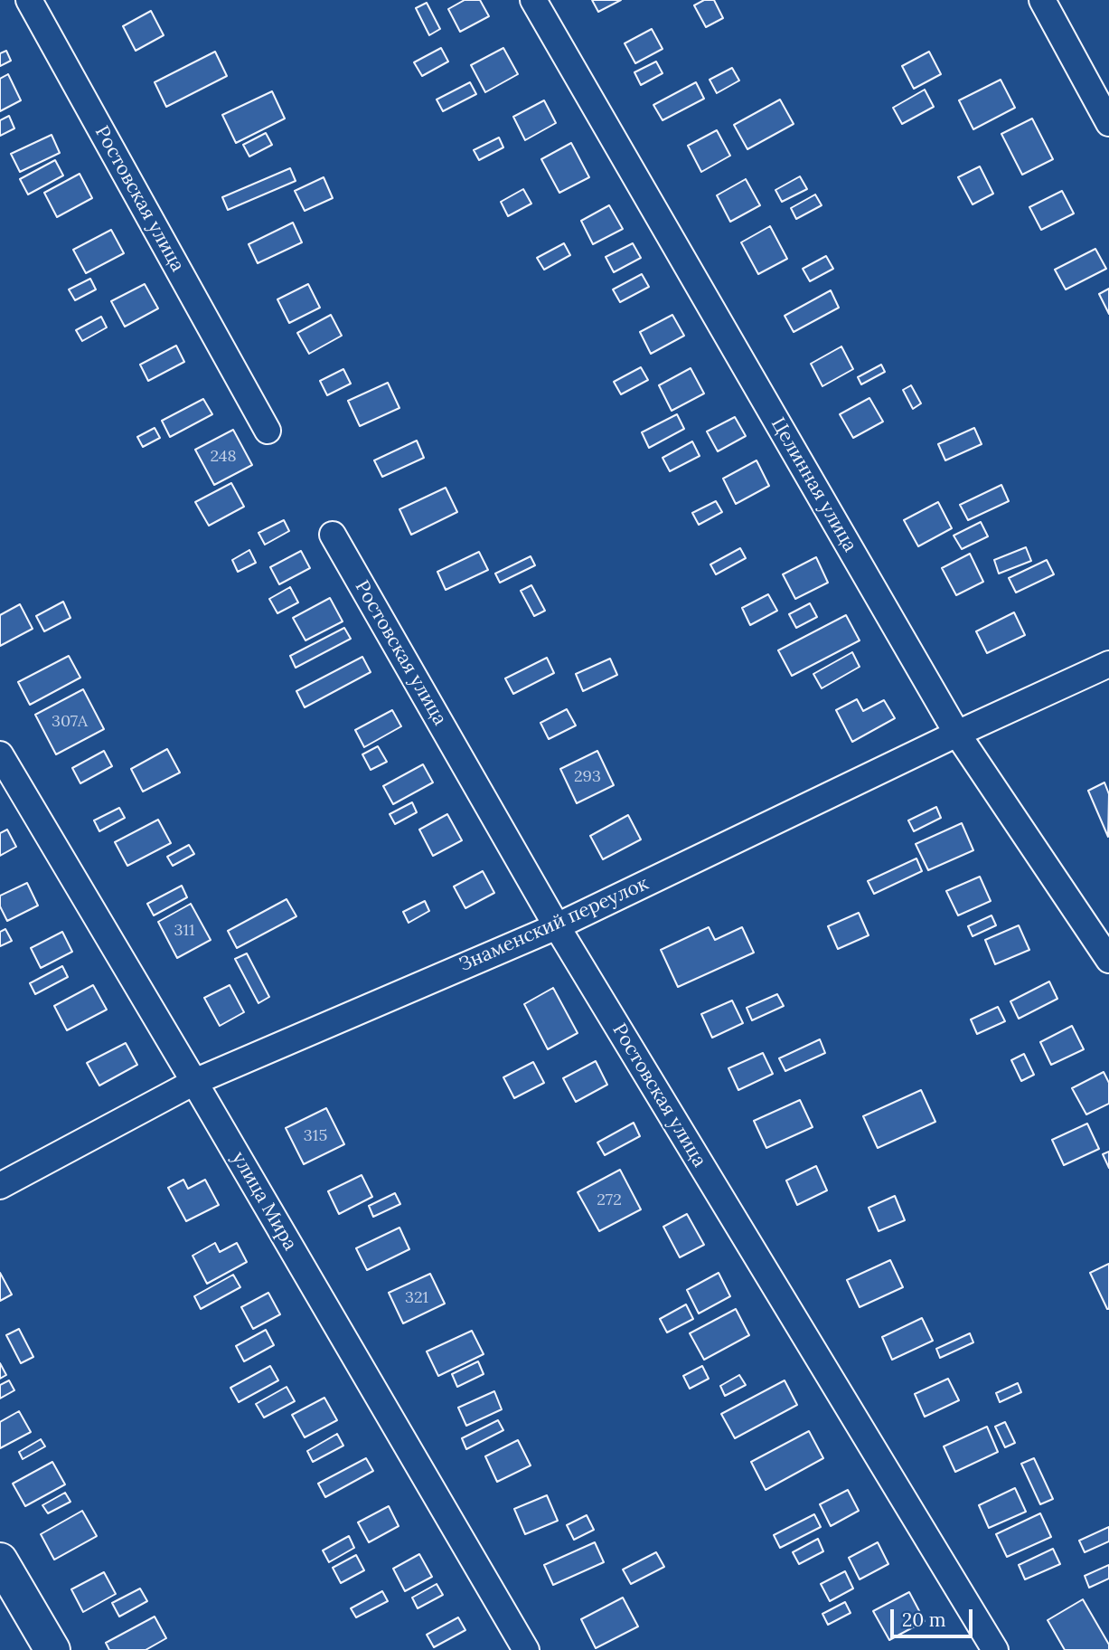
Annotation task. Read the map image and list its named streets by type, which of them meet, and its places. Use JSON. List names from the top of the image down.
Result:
{
  "streets": {
    "street": [
      "Ростовская улица",
      "Целинная улица",
      "Знаменский переулок",
      "улица Мира"
    ]
  },
  "crossings": [
    ["Ростовская улица", "Знаменский переулок"],
    ["Целинная улица", "Знаменский переулок"],
    ["Знаменский переулок", "улица Мира"]
  ],
  "house_numbers": [
    "248",
    "307А",
    "293",
    "311",
    "315",
    "272",
    "321"
  ],
  "scale_bar": "20 m"
}
